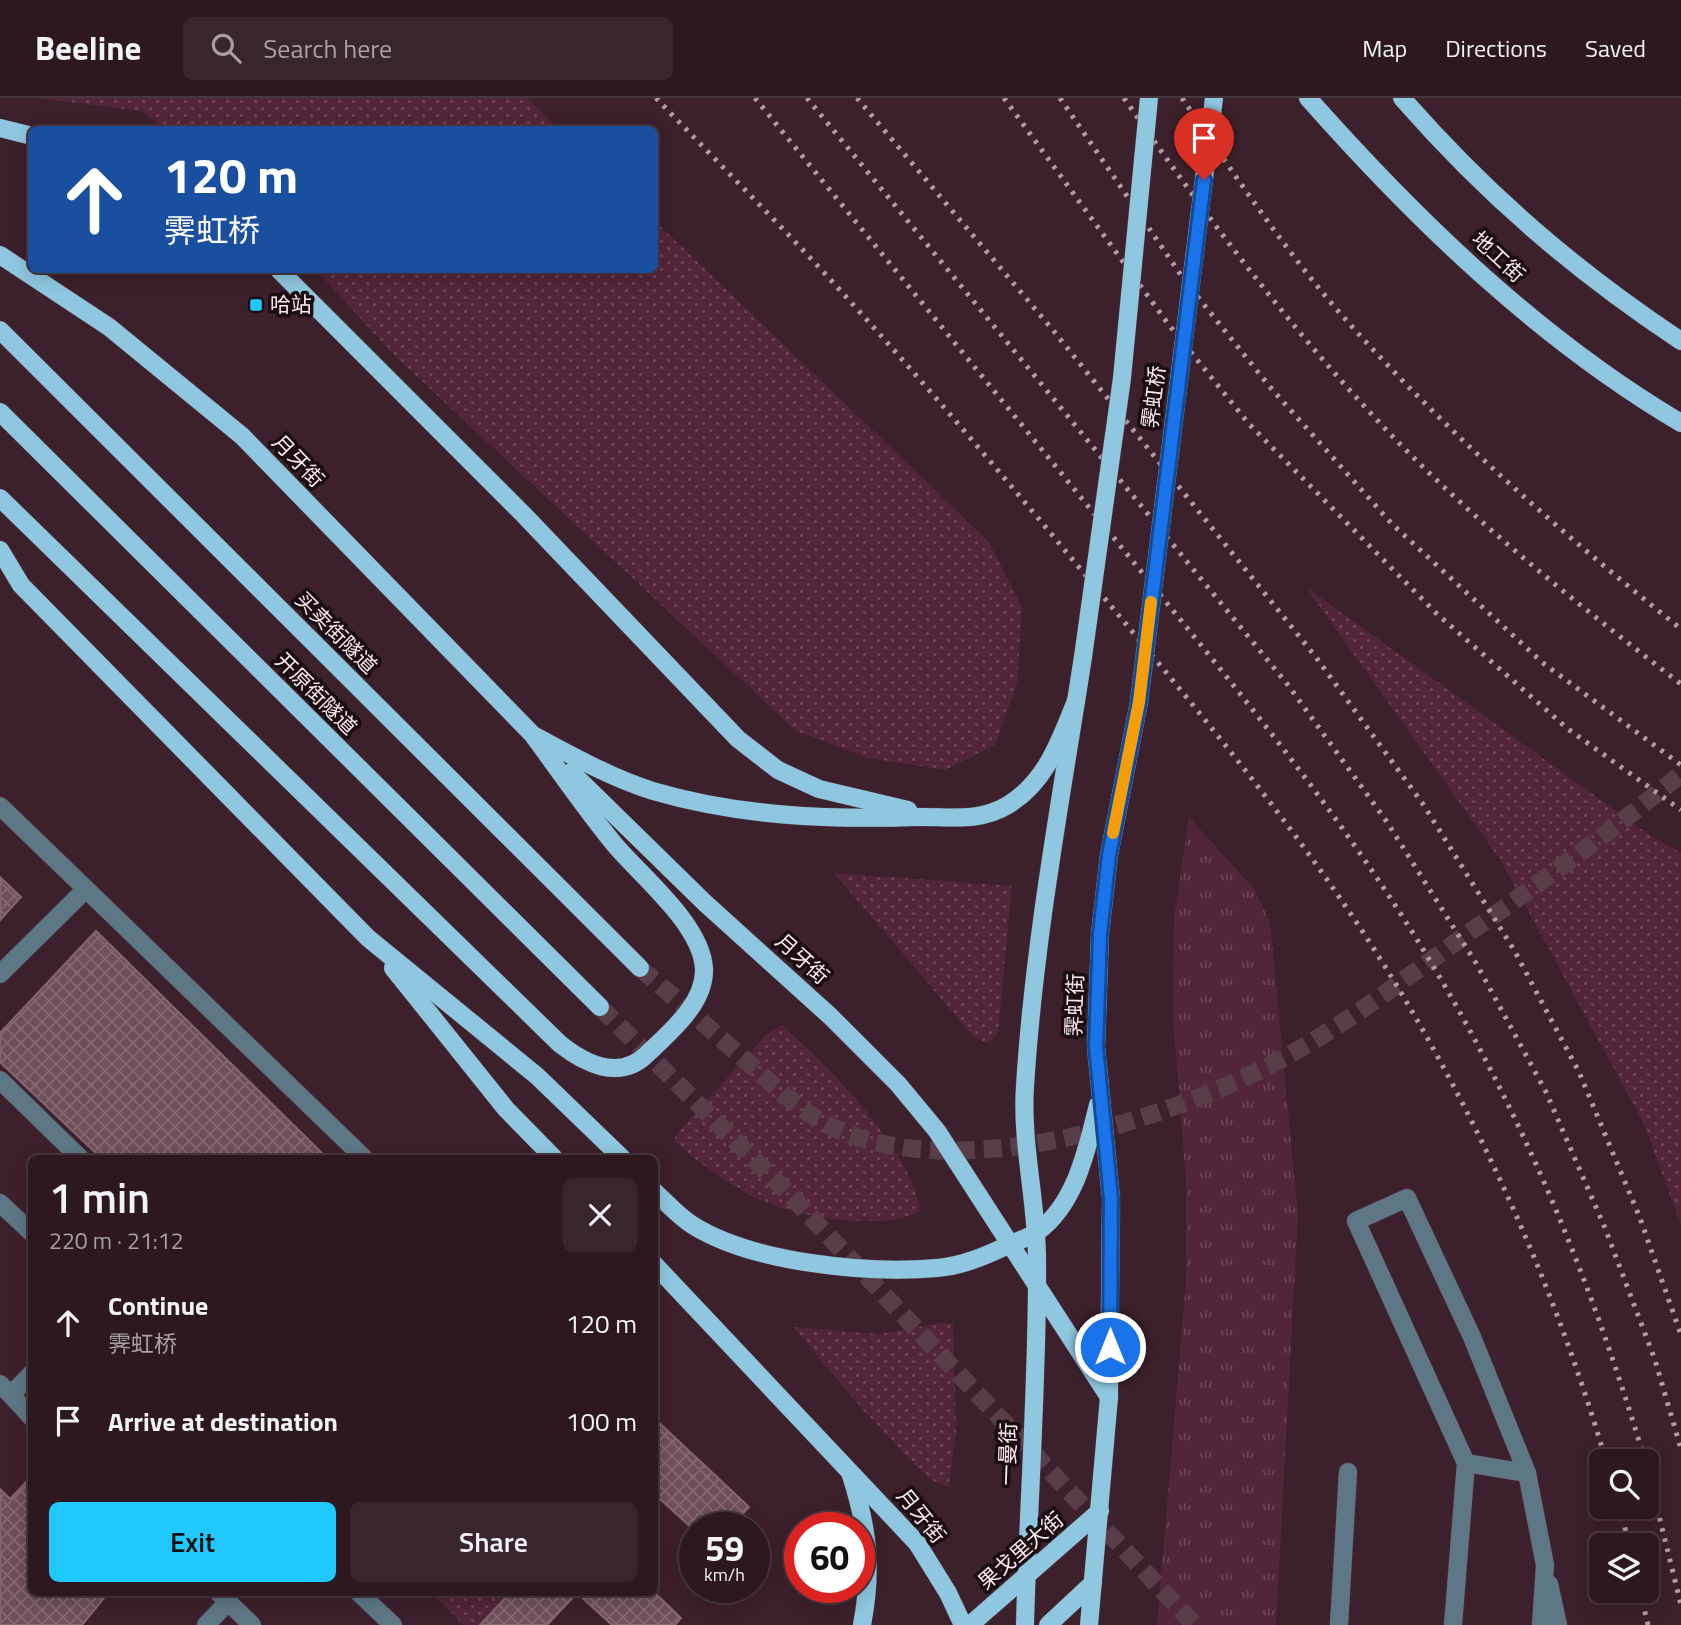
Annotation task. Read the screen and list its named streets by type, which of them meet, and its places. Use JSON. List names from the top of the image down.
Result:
{
  "streets": {
    "main road": [
      "地工街",
      "霁虹桥",
      "月牙街",
      "买卖街隧道",
      "开原街隧道",
      "霁虹街",
      "一曼街",
      "果戈里大街"
    ]
  },
  "crossings": [
    ["霁虹桥", "霁虹街"],
    ["月牙街", "霁虹街"],
    ["月牙街", "一曼街"],
    ["霁虹街", "一曼街"],
    ["一曼街", "果戈里大街"]
  ],
  "places": {
    "transit": ["哈站"]
  },
  "page": {
    "header": "Beeline",
    "search": "Search here",
    "nav": ["Map", "Directions", "Saved"],
    "turn": ["120 m", "霁虹桥"],
    "heading": ["1 min", "220 m · 21:12"],
    "list": [
      {
        "name": "Continue",
        "note": "霁虹桥",
        "value": "120 m"
      },
      {
        "name": "Arrive at destination",
        "value": "100 m"
      }
    ],
    "buttons": ["Exit", "Share"],
    "speed": "59 km/h",
    "limit": "60"
  }
}
